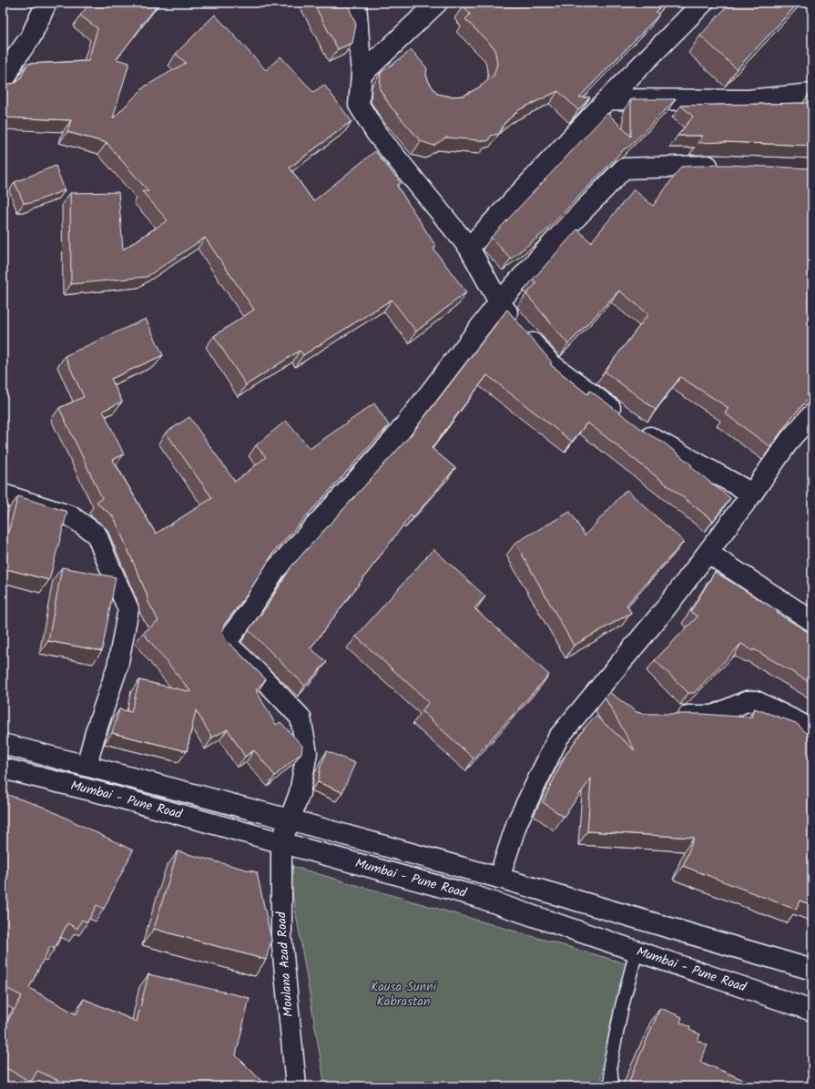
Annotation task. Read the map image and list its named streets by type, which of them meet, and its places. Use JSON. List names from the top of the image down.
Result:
{
  "streets": {
    "street": ["Mumbai - Pune Road", "Moulana Azad Road"]
  },
  "crossings": [
    ["Mumbai - Pune Road", "Moulana Azad Road"]
  ],
  "parks": ["Kausa Sunni Kabrastan"]
}
